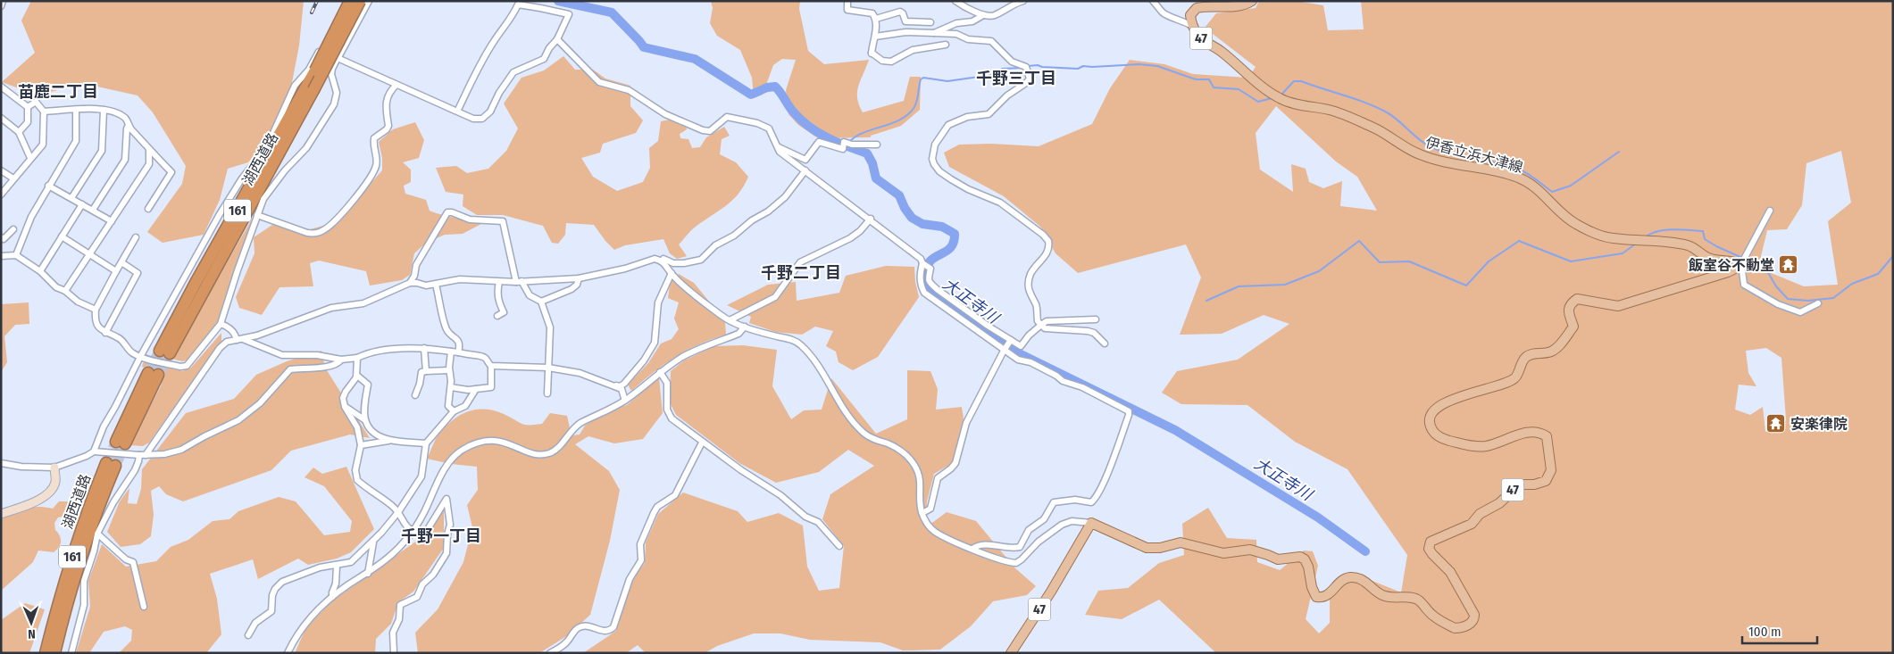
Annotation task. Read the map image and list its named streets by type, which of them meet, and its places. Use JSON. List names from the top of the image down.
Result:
{
  "streets": {
    "highway": ["湖西道路", "161"],
    "main road": ["47", "伊香立浜大津線"]
  },
  "crossings": [
    ["47", "伊香立浜大津線"]
  ],
  "districts": [
    "千野三丁目",
    "苗鹿二丁目",
    "千野二丁目",
    "千野一丁目"
  ],
  "water": ["大正寺川"],
  "places": {
    "temple": ["飯室谷不動堂", "安楽律院"]
  },
  "scale_bar": "100 m",
  "north": "bottom"
}
